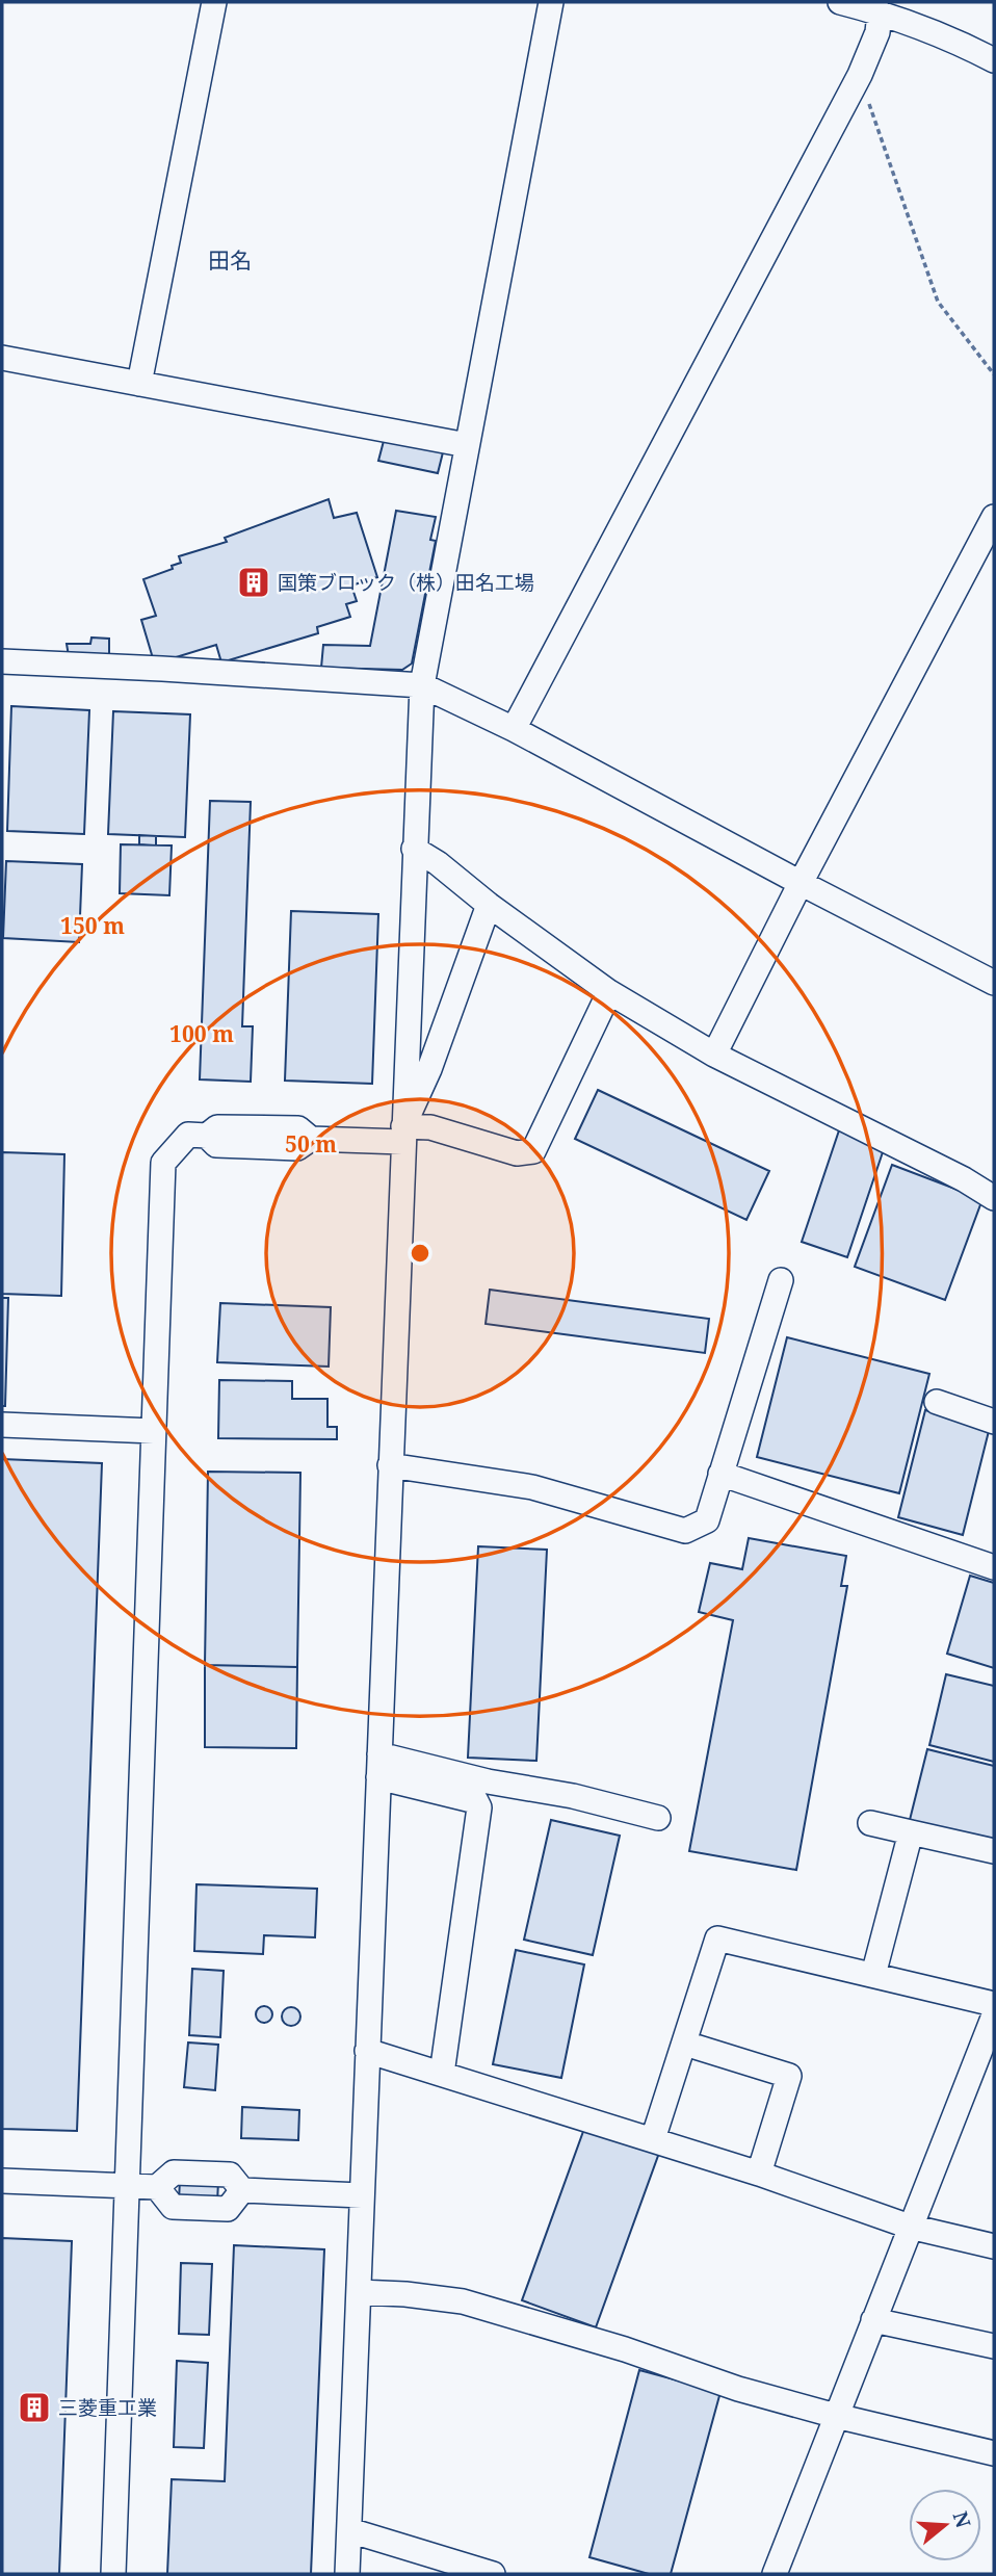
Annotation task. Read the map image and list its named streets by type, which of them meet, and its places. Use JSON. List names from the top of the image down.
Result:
{
  "districts": ["田名"],
  "places": {
    "building": ["国策ブロック（株）田名工場", "三菱重工業"]
  },
  "north": "right",
  "rings": ["150 m", "100 m", "50 m"]
}
